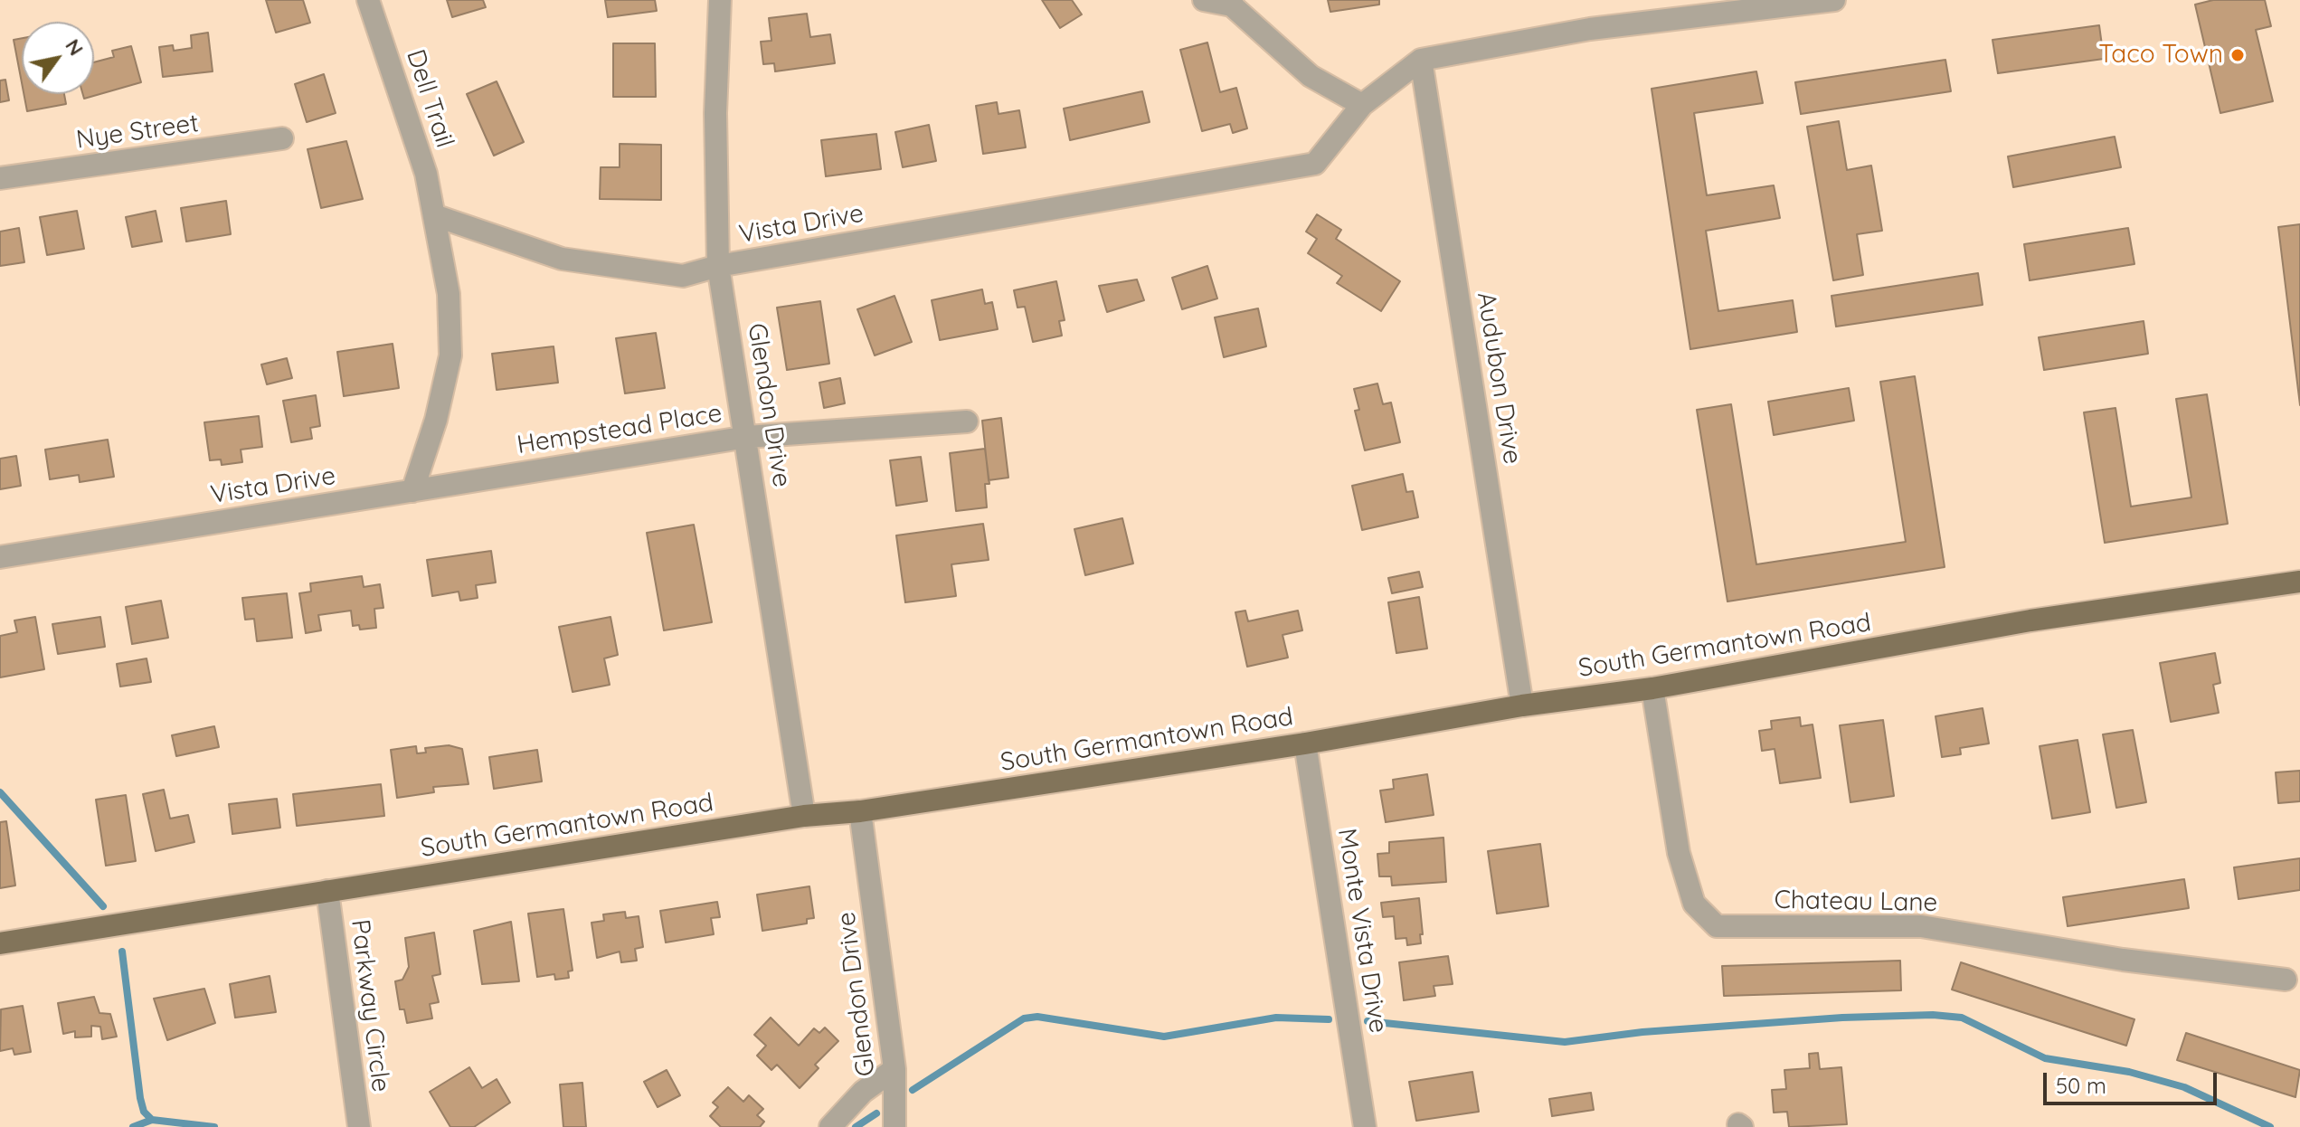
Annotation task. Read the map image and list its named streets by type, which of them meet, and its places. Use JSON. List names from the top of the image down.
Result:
{
  "streets": {
    "main road": ["South Germantown Road"],
    "street": [
      "Dell Trail",
      "Nye Street",
      "Vista Drive",
      "Audubon Drive",
      "Glendon Drive",
      "Hempstead Place",
      "Chateau Lane",
      "Monte Vista Drive",
      "Parkway Circle"
    ]
  },
  "crossings": [
    ["Dell Trail", "Vista Drive"],
    ["Vista Drive", "Audubon Drive"],
    ["Vista Drive", "Glendon Drive"],
    ["Vista Drive", "Hempstead Place"],
    ["Audubon Drive", "South Germantown Road"],
    ["Glendon Drive", "Hempstead Place"],
    ["Glendon Drive", "South Germantown Road"],
    ["South Germantown Road", "Chateau Lane"],
    ["South Germantown Road", "Monte Vista Drive"],
    ["South Germantown Road", "Parkway Circle"]
  ],
  "places": ["Taco Town"],
  "scale_bar": "50 m",
  "north": "top right"
}
